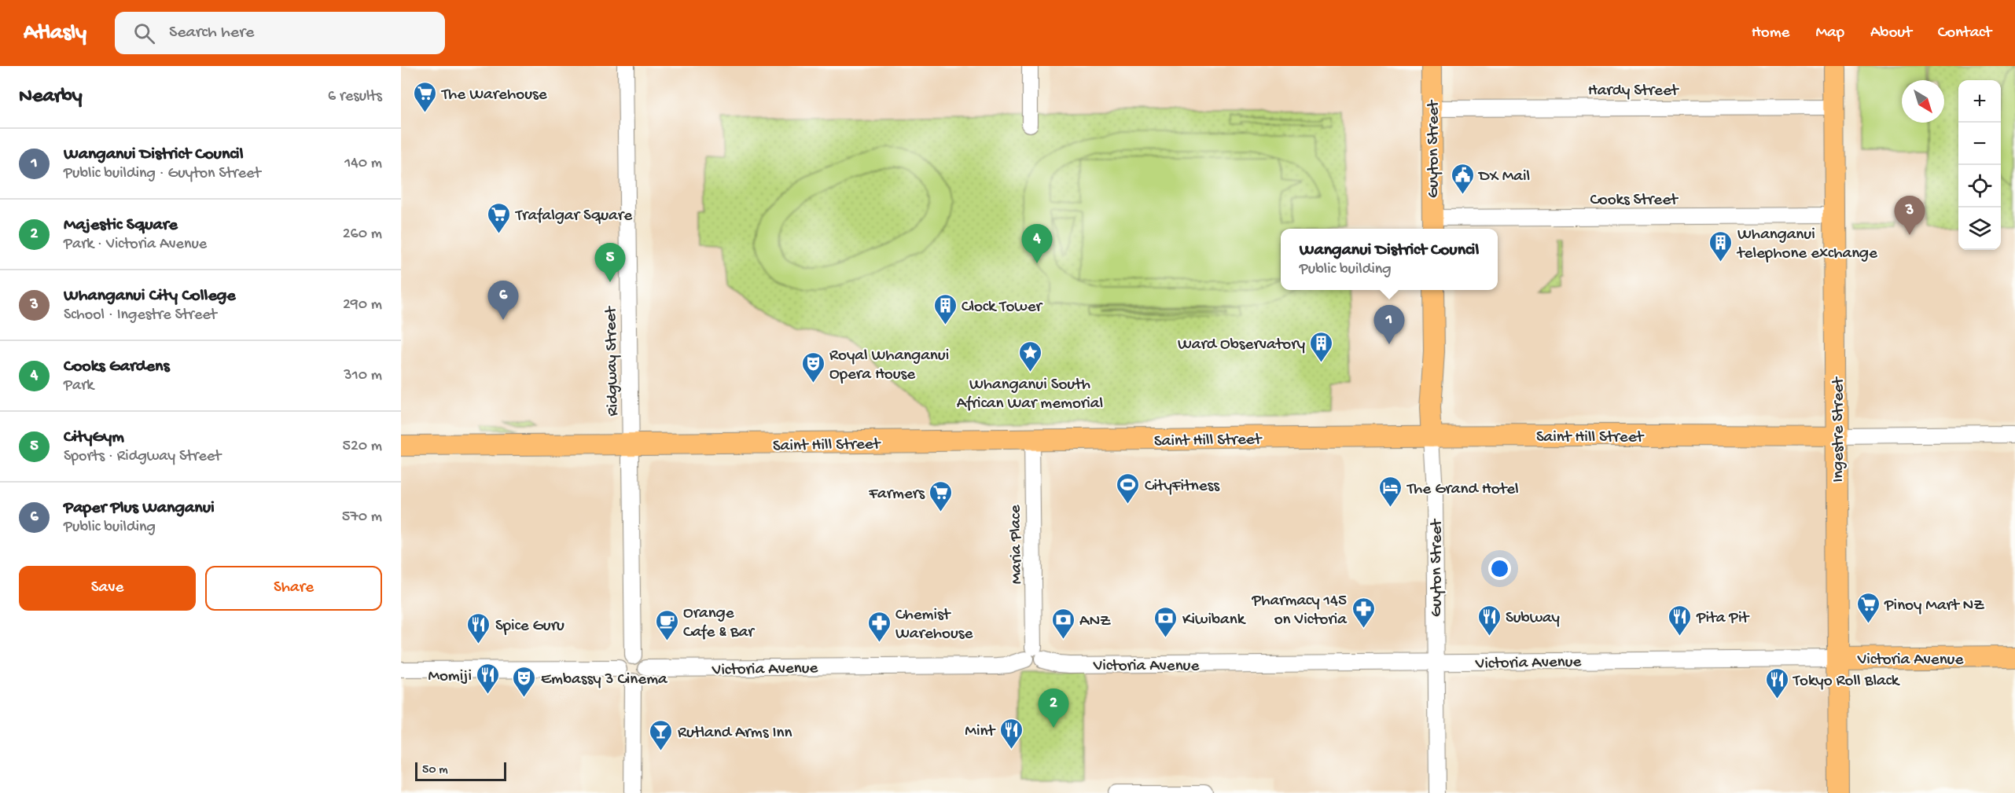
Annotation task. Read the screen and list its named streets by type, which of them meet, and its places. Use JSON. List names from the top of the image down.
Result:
{
  "streets": {
    "main road": [
      "Guyton Street",
      "Ingestre Street",
      "Saint Hill Street",
      "Victoria Avenue"
    ],
    "street": [
      "Hardy Street",
      "Cooks Street",
      "Ridgway Street",
      "Maria Place"
    ]
  },
  "crossings": [
    ["Hardy Street", "Guyton Street"],
    ["Hardy Street", "Ingestre Street"],
    ["Guyton Street", "Cooks Street"],
    ["Guyton Street", "Saint Hill Street"],
    ["Guyton Street", "Victoria Avenue"],
    ["Cooks Street", "Ingestre Street"],
    ["Ridgway Street", "Saint Hill Street"],
    ["Ridgway Street", "Victoria Avenue"],
    ["Ingestre Street", "Saint Hill Street"],
    ["Ingestre Street", "Victoria Avenue"],
    ["Saint Hill Street", "Maria Place"],
    ["Maria Place", "Victoria Avenue"]
  ],
  "places": {
    "supermarket": [
      "The Warehouse",
      "Trafalgar Square",
      "Farmers",
      "Pinoy Mart NZ"
    ],
    "public building": ["DX Mail"],
    "building": ["Whanganui telephone exchange", "Clock Tower", "Ward Observatory"],
    "place": ["Whanganui South African War memorial"],
    "theatre": ["Royal Whanganui Opera House", "Embassy 3 Cinema"],
    "sports": ["CityFitness"],
    "hotel": ["The Grand Hotel"],
    "pharmacy": ["Pharmacy 145 on Victoria", "Chemist Warehouse"],
    "restaurant": [
      "Subway",
      "Pita Pit",
      "Spice Guru",
      "Momiji",
      "Tokyo Roll Black",
      "Mint"
    ],
    "bank": ["Kiwibank", "ANZ"],
    "cafe": ["Orange Cafe & Bar"],
    "bar": ["Rutland Arms Inn"]
  },
  "scale_bar": "50 m",
  "north": "bottom right",
  "page": {
    "header": "Atlasly",
    "search": "Search here",
    "nav": [
      "Home",
      "Map",
      "About",
      "Contact"
    ],
    "heading": ["Nearby", "6 results"],
    "map_buttons": ["+", "−"],
    "list": [
      {
        "mark": "1",
        "name": "Wanganui District Council",
        "note": "Public building · Guyton Street",
        "value": "140 m"
      },
      {
        "mark": "2",
        "name": "Majestic Square",
        "note": "Park · Victoria Avenue",
        "value": "260 m"
      },
      {
        "mark": "3",
        "name": "Whanganui City College",
        "note": "School · Ingestre Street",
        "value": "290 m"
      },
      {
        "mark": "4",
        "name": "Cooks Gardens",
        "note": "Park",
        "value": "310 m"
      },
      {
        "mark": "5",
        "name": "CityGym",
        "note": "Sports · Ridgway Street",
        "value": "520 m"
      },
      {
        "mark": "6",
        "name": "Paper Plus Wanganui",
        "note": "Public building",
        "value": "570 m"
      }
    ],
    "pins": [
      "3",
      "4",
      "5",
      "6",
      "1",
      "2"
    ],
    "popup": ["Wanganui District Council", "Public building"],
    "buttons": ["Save", "Share"],
    "scale": "50 m"
  }
}
